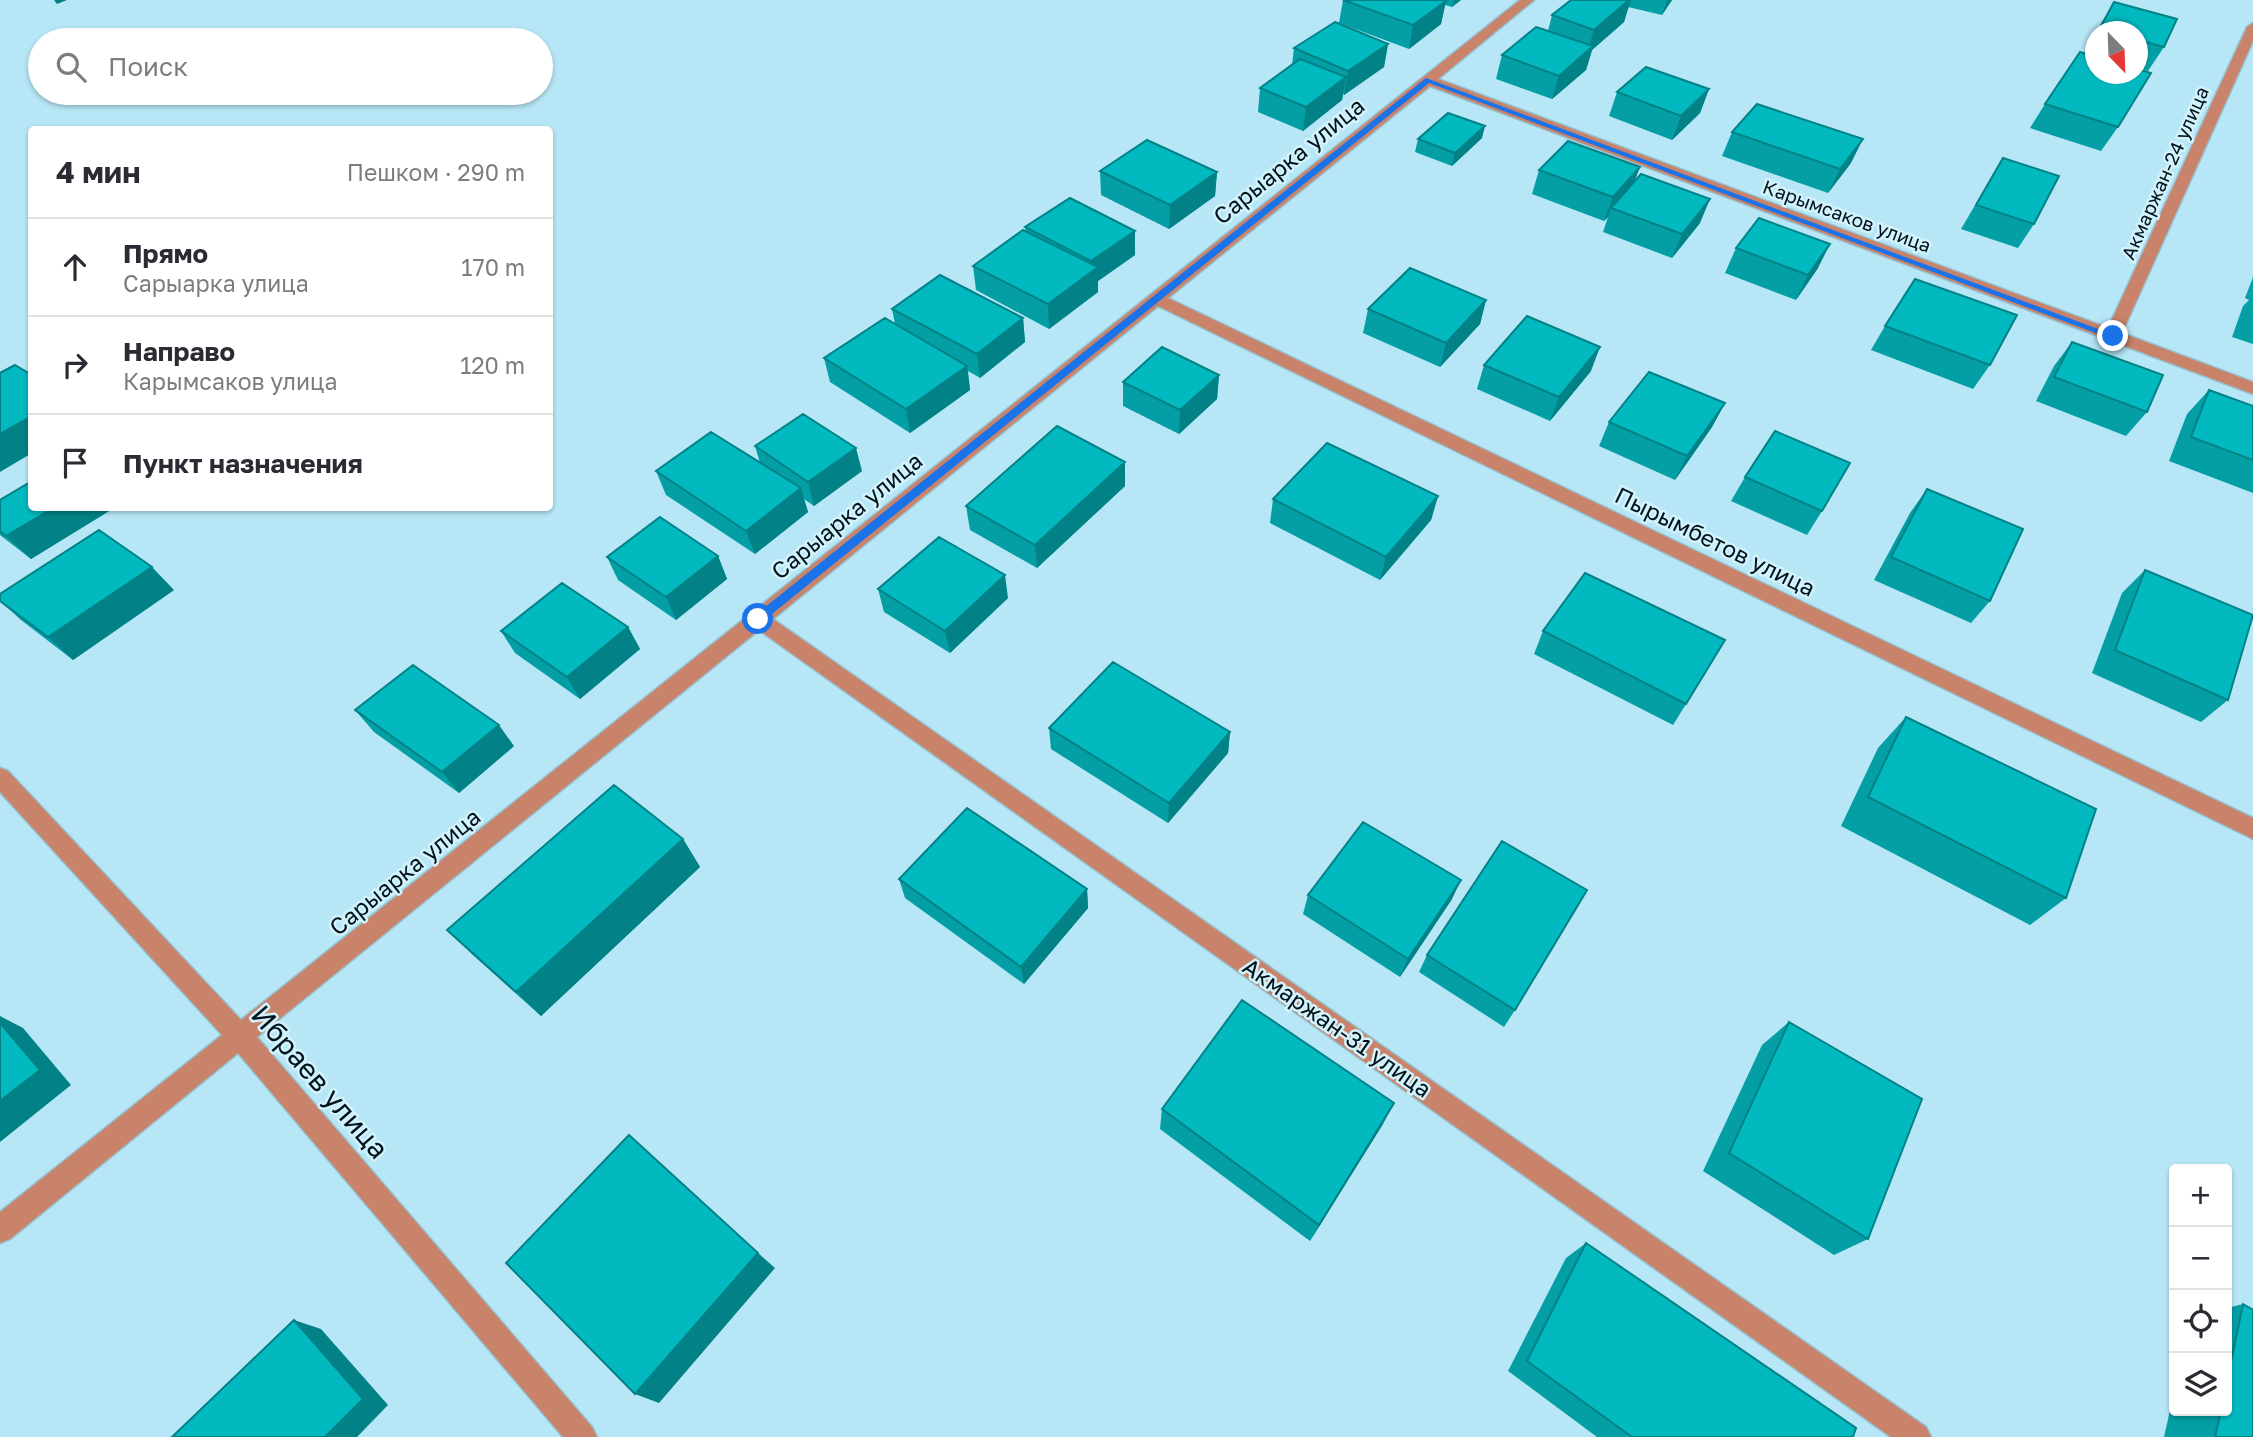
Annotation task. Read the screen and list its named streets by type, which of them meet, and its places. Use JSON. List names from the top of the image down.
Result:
{
  "streets": {
    "street": [
      "Сарыарка улица",
      "Акмаржан-24 улица",
      "Карымсаков улица",
      "Пырымбетов улица",
      "Акмаржан-31 улица",
      "Ибраев улица"
    ]
  },
  "crossings": [
    ["Сарыарка улица", "Карымсаков улица"],
    ["Сарыарка улица", "Пырымбетов улица"],
    ["Сарыарка улица", "Акмаржан-31 улица"],
    ["Сарыарка улица", "Ибраев улица"],
    ["Акмаржан-24 улица", "Карымсаков улица"]
  ],
  "north": "bottom right",
  "page": {
    "search": "Поиск",
    "heading": ["4 мин", "Пешком · 290 m"],
    "list": [
      ["Прямо", "Сарыарка улица", "170 m"],
      ["Направо", "Карымсаков улица", "120 m"],
      "Пункт назначения"
    ],
    "map_buttons": ["+", "−"]
  }
}
